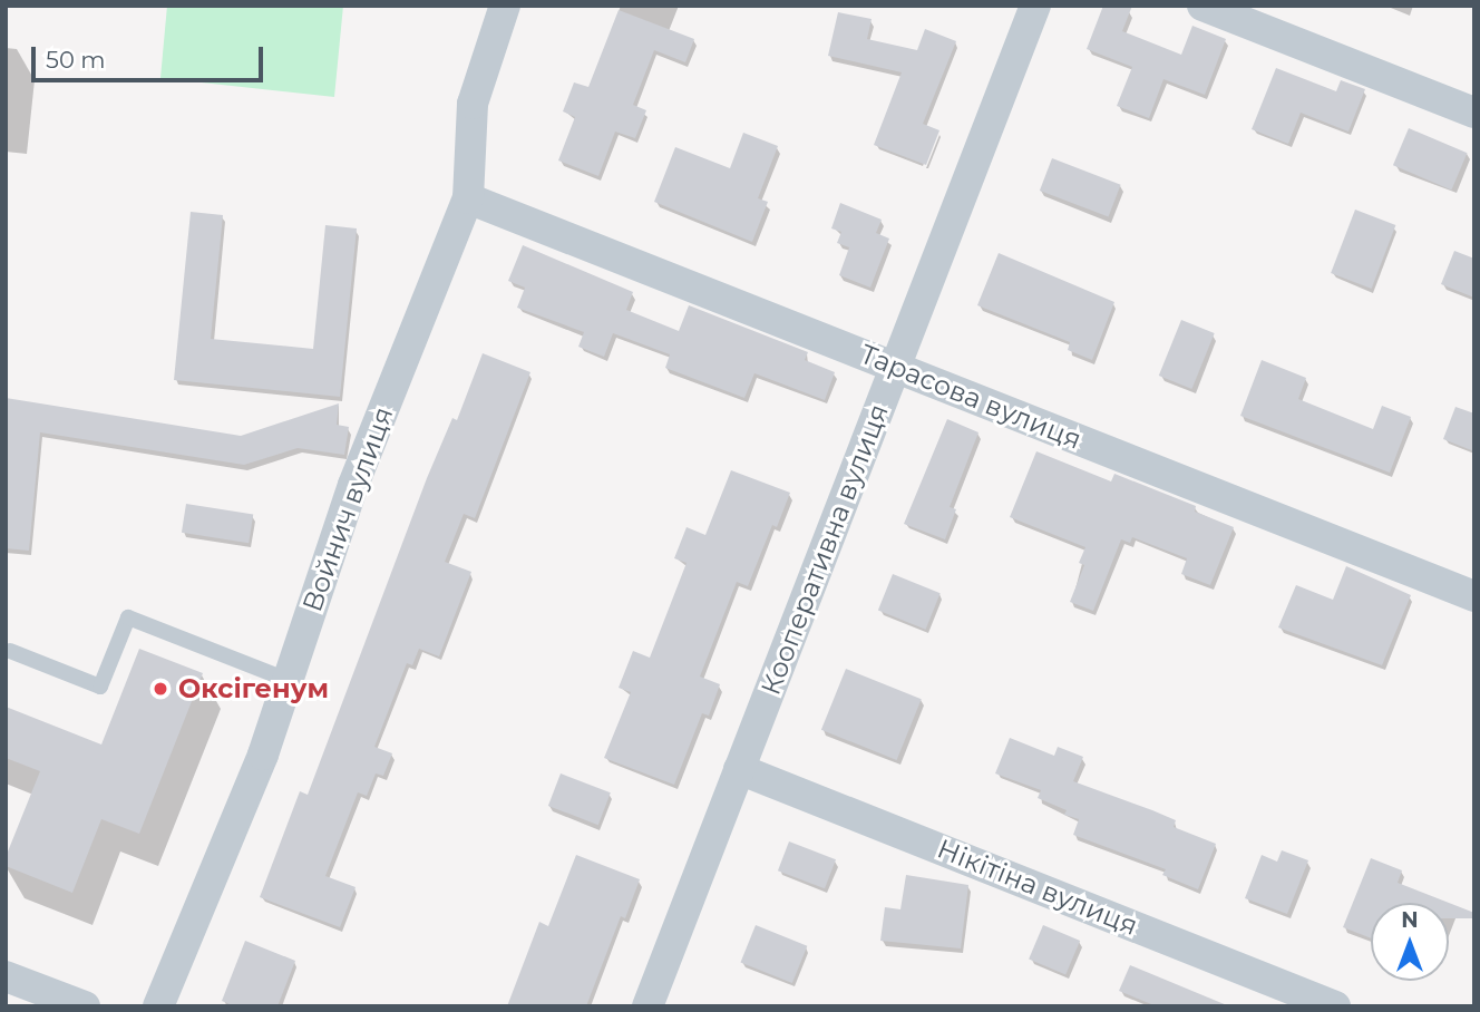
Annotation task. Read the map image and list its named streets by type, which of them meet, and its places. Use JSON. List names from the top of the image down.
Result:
{
  "streets": {
    "street": [
      "Тарасова вулиця",
      "Войнич вулиця",
      "Кооперативна вулиця",
      "Нікітіна вулиця"
    ]
  },
  "crossings": [
    ["Тарасова вулиця", "Войнич вулиця"],
    ["Тарасова вулиця", "Кооперативна вулиця"],
    ["Кооперативна вулиця", "Нікітіна вулиця"]
  ],
  "places": ["Оксігенум"],
  "scale_bar": "50 m",
  "north": "top"
}
